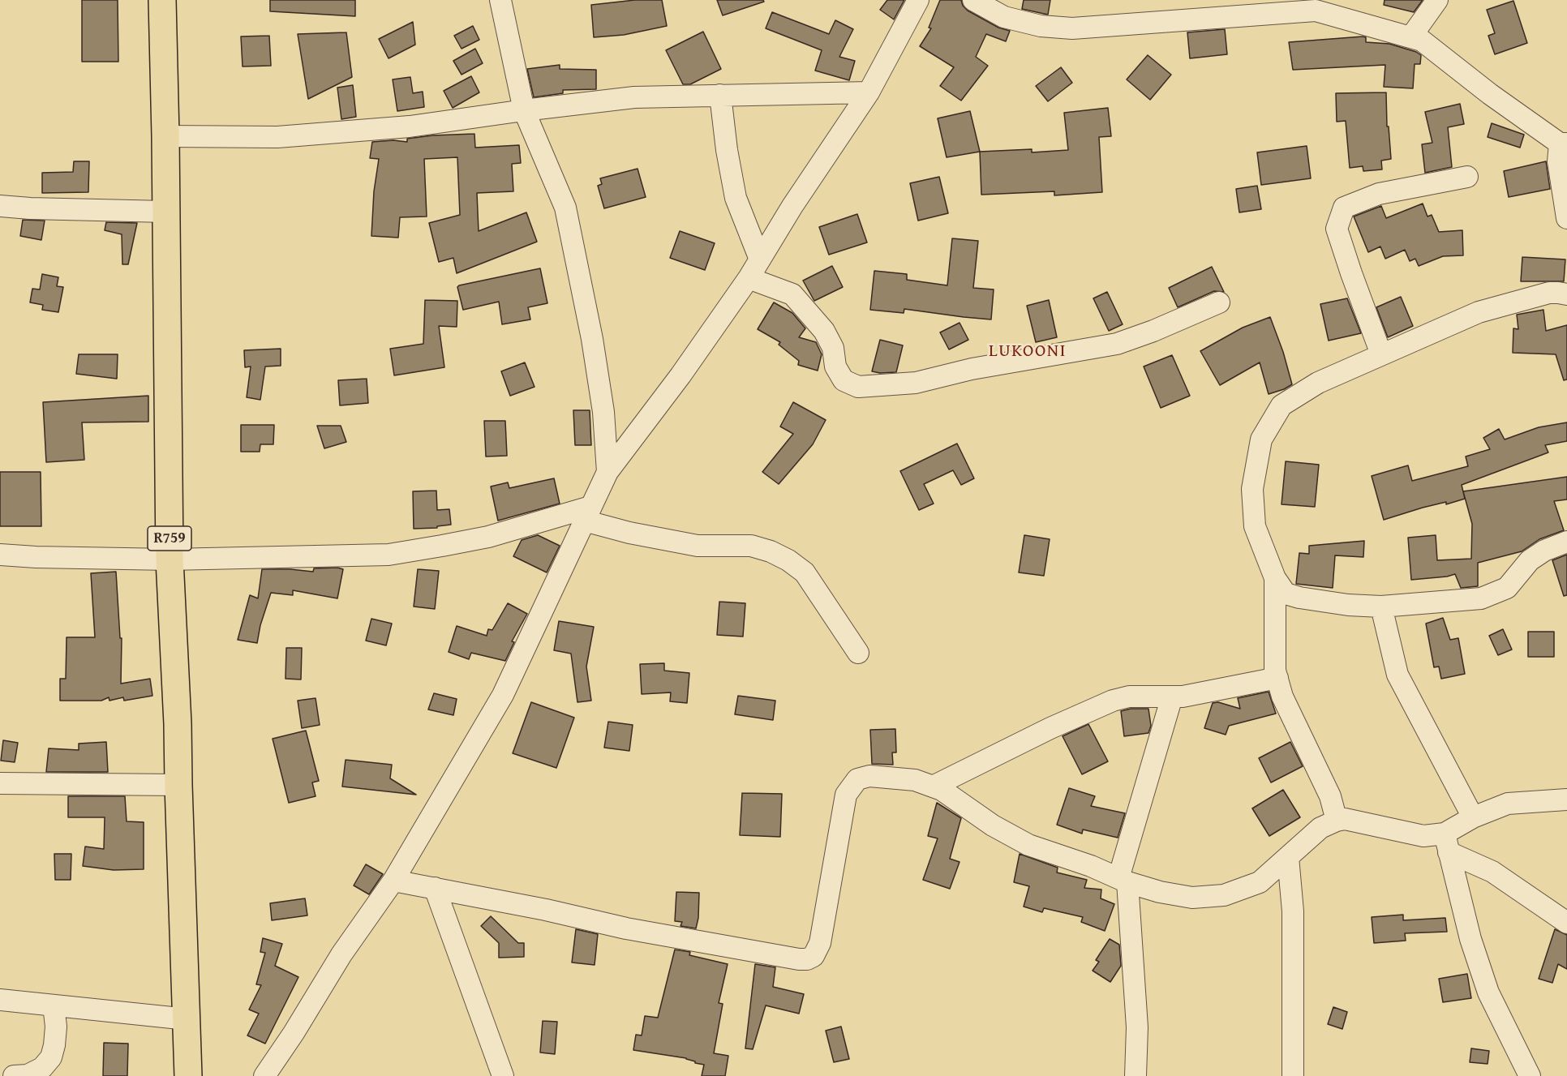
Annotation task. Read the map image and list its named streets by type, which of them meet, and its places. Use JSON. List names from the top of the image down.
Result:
{
  "streets": {
    "main road": ["R759"]
  },
  "districts": ["LUKOONI"]
}
